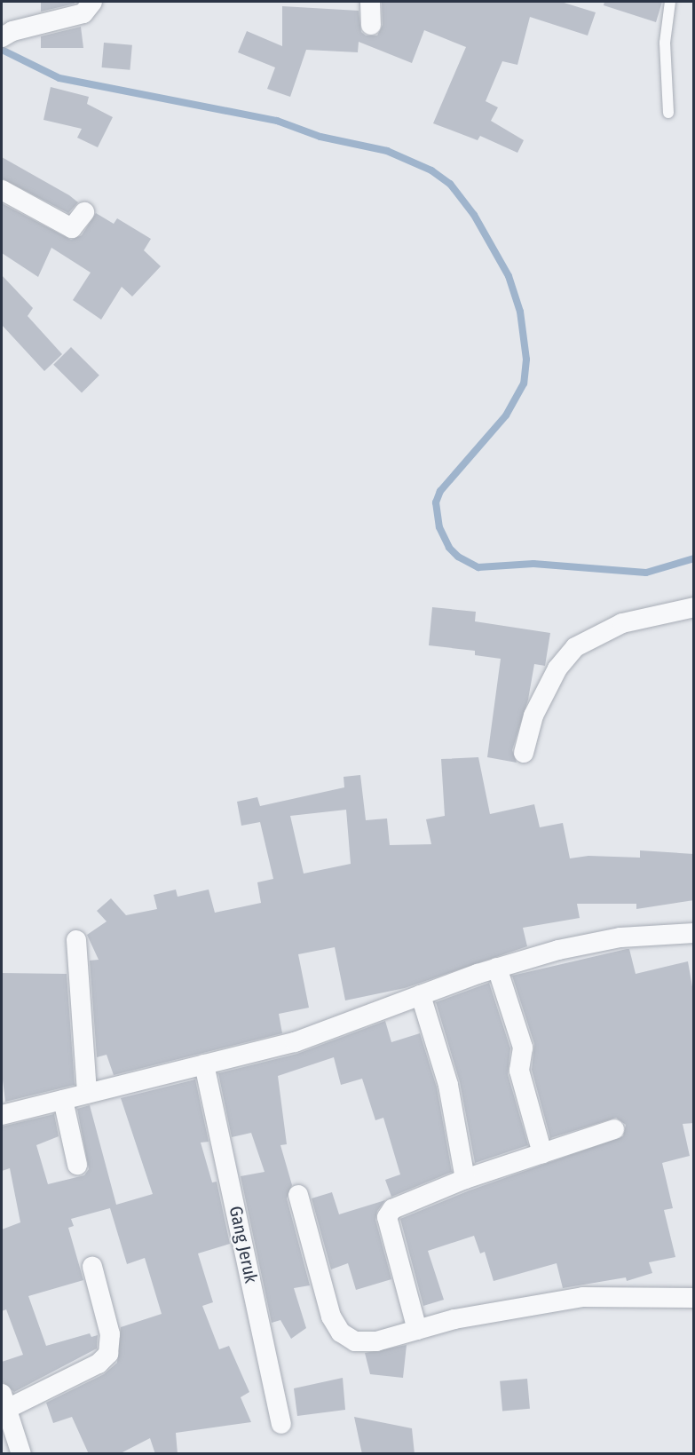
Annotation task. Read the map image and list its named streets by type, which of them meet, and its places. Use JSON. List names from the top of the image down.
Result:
{
  "streets": {
    "street": ["Gang Jeruk"]
  }
}
